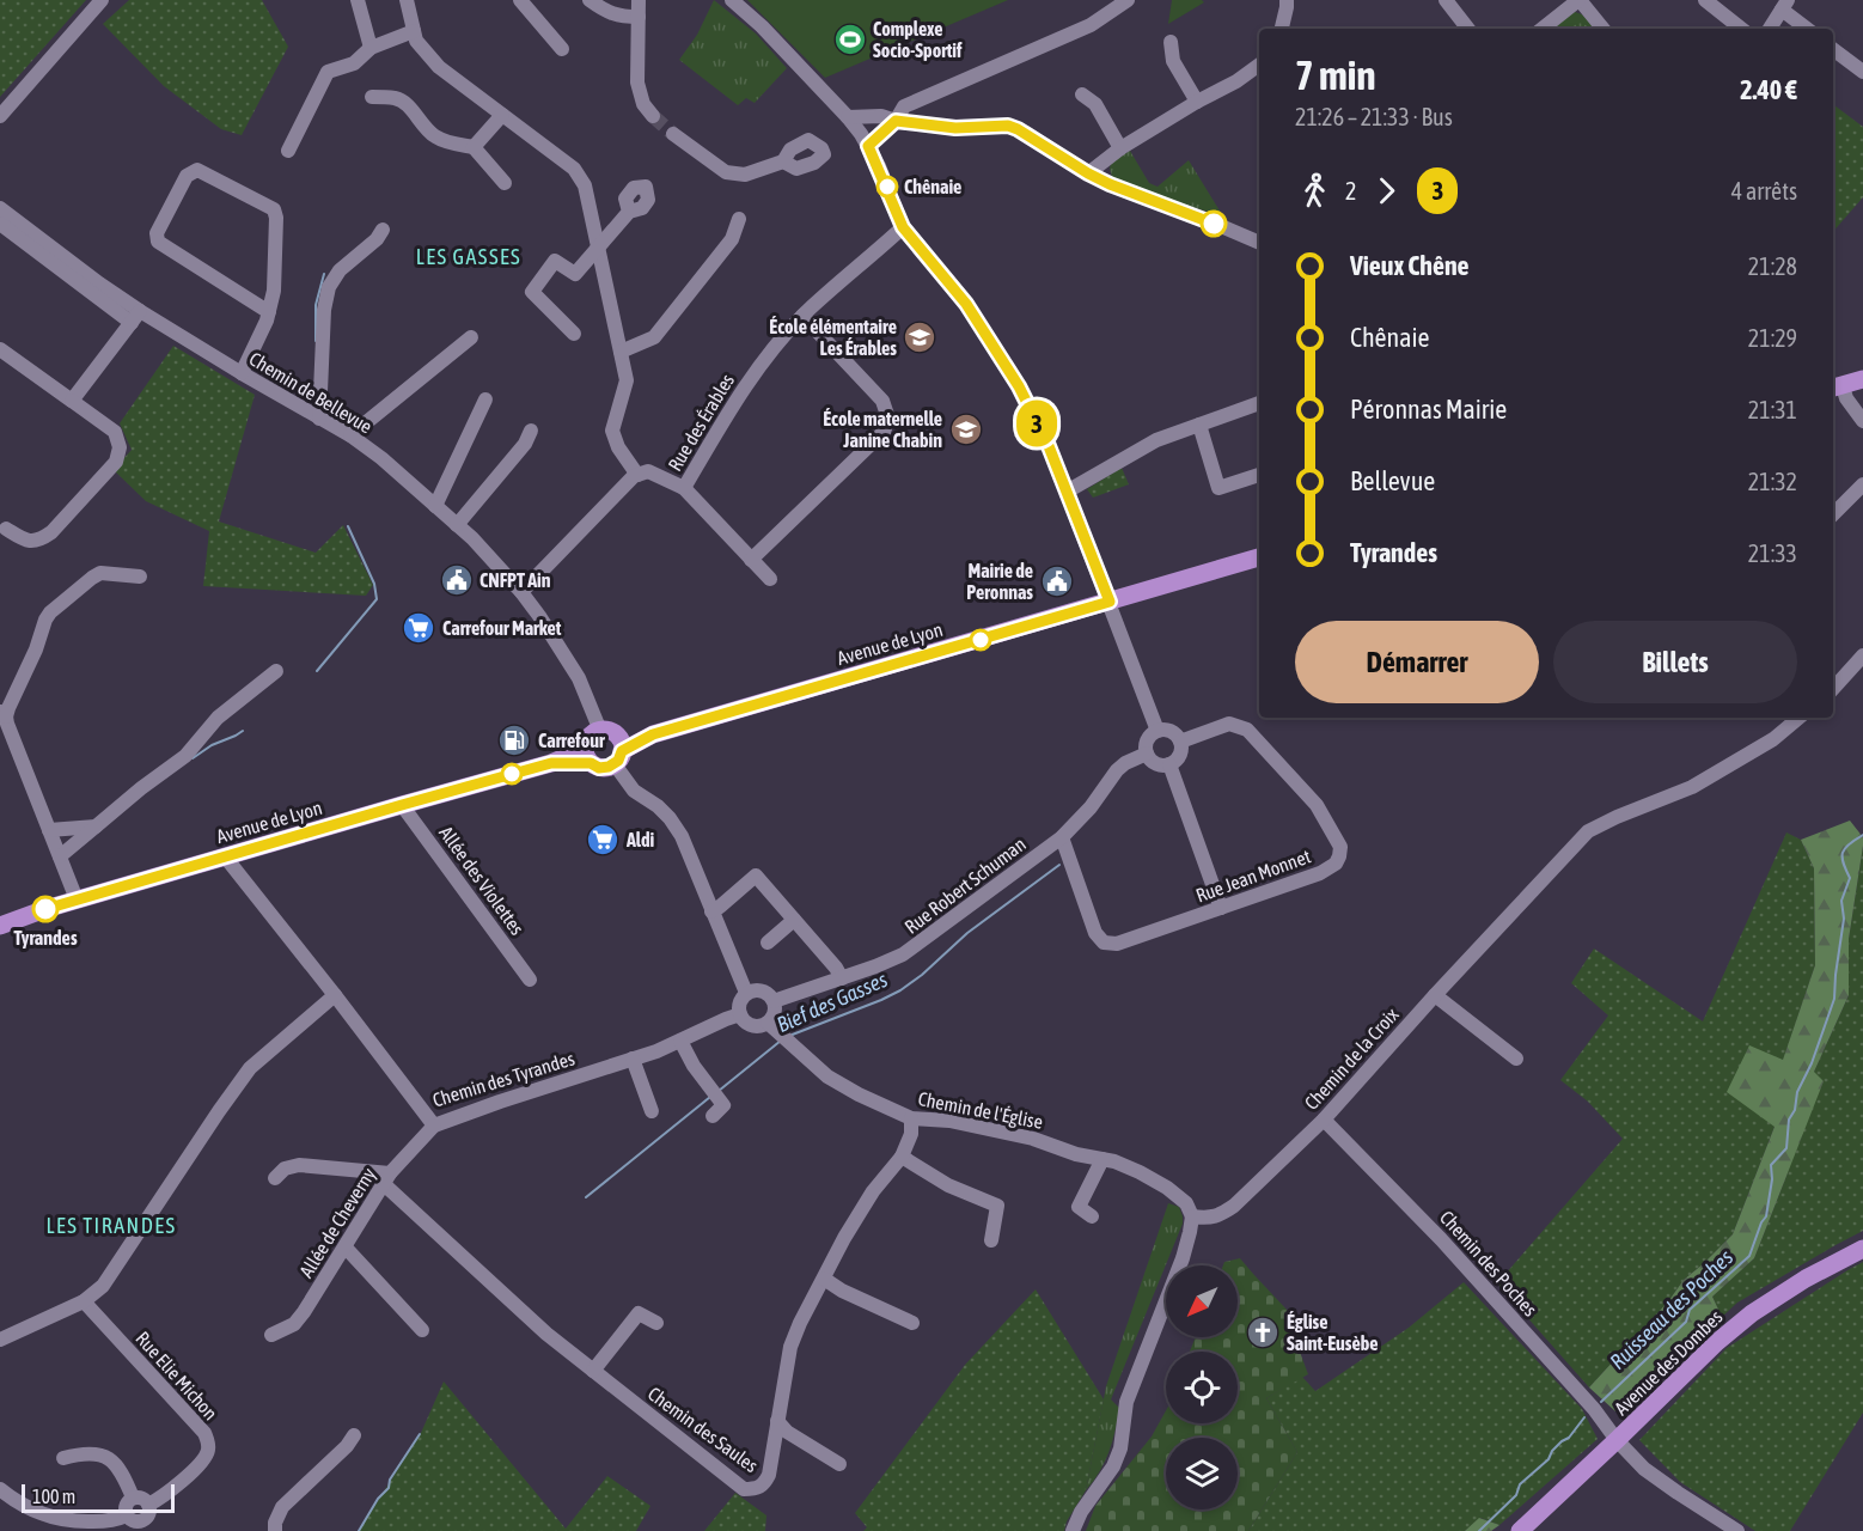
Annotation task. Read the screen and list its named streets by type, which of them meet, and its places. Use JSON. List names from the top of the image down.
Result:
{
  "streets": {
    "main road": ["Avenue de Lyon", "Avenue des Dombes"],
    "street": [
      "Chemin de Bellevue",
      "Rue des Érables",
      "Rue Jean Monnet",
      "Allée des Violettes",
      "Rue Robert Schuman",
      "Chemin de la Croix",
      "Chemin des Tyrandes",
      "Chemin de l'Église",
      "Allée de Cheverny",
      "Chemin des Poches",
      "Rue Elie Michon",
      "Chemin des Saules"
    ]
  },
  "crossings": [
    ["Chemin de Bellevue", "Rue des Érables"],
    ["Chemin de Bellevue", "Avenue de Lyon"],
    ["Avenue de Lyon", "Allée des Violettes"],
    ["Avenue de Lyon", "Chemin des Tyrandes"],
    ["Rue Jean Monnet", "Rue Robert Schuman"],
    ["Rue Robert Schuman", "Chemin des Tyrandes"],
    ["Rue Robert Schuman", "Chemin de l'Église"],
    ["Chemin de la Croix", "Chemin de l'Église"],
    ["Chemin de la Croix", "Chemin des Poches"],
    ["Chemin des Tyrandes", "Chemin de l'Église"],
    ["Chemin des Tyrandes", "Allée de Cheverny"],
    ["Chemin de l'Église", "Chemin des Saules"],
    ["Allée de Cheverny", "Chemin des Saules"],
    ["Chemin des Poches", "Avenue des Dombes"]
  ],
  "districts": ["LES GASSES", "LES TIRANDES"],
  "water": ["Bief des Gasses", "Ruisseau des Poches"],
  "places": {
    "sports": ["Complexe Socio-Sportif"],
    "other": ["Chênaie", "Tyrandes"],
    "school or university": ["École élémentaire Les Érables", "École maternelle Janine Chabin"],
    "public building": ["CNFPT Ain", "Mairie de Peronnas"],
    "supermarket": ["Carrefour Market", "Aldi"],
    "fuel station": ["Carrefour"],
    "church": ["Église Saint-Eusèbe"]
  },
  "lines": ["bus line 3"],
  "scale_bar": "100 m",
  "north": "bottom left",
  "page": {
    "on_map": "3",
    "heading": ["7 min", "21:26 – 21:33 · Bus", "2.40 €"],
    "legs": ["2", "3", "4 arrêts"],
    "list": [
      {
        "name": "Vieux Chêne",
        "value": "21:28"
      },
      {
        "name": "Chênaie",
        "value": "21:29"
      },
      {
        "name": "Péronnas Mairie",
        "value": "21:31"
      },
      {
        "name": "Bellevue",
        "value": "21:32"
      },
      {
        "name": "Tyrandes",
        "value": "21:33"
      }
    ],
    "buttons": ["Démarrer", "Billets"],
    "scale": "100 m"
  }
}
